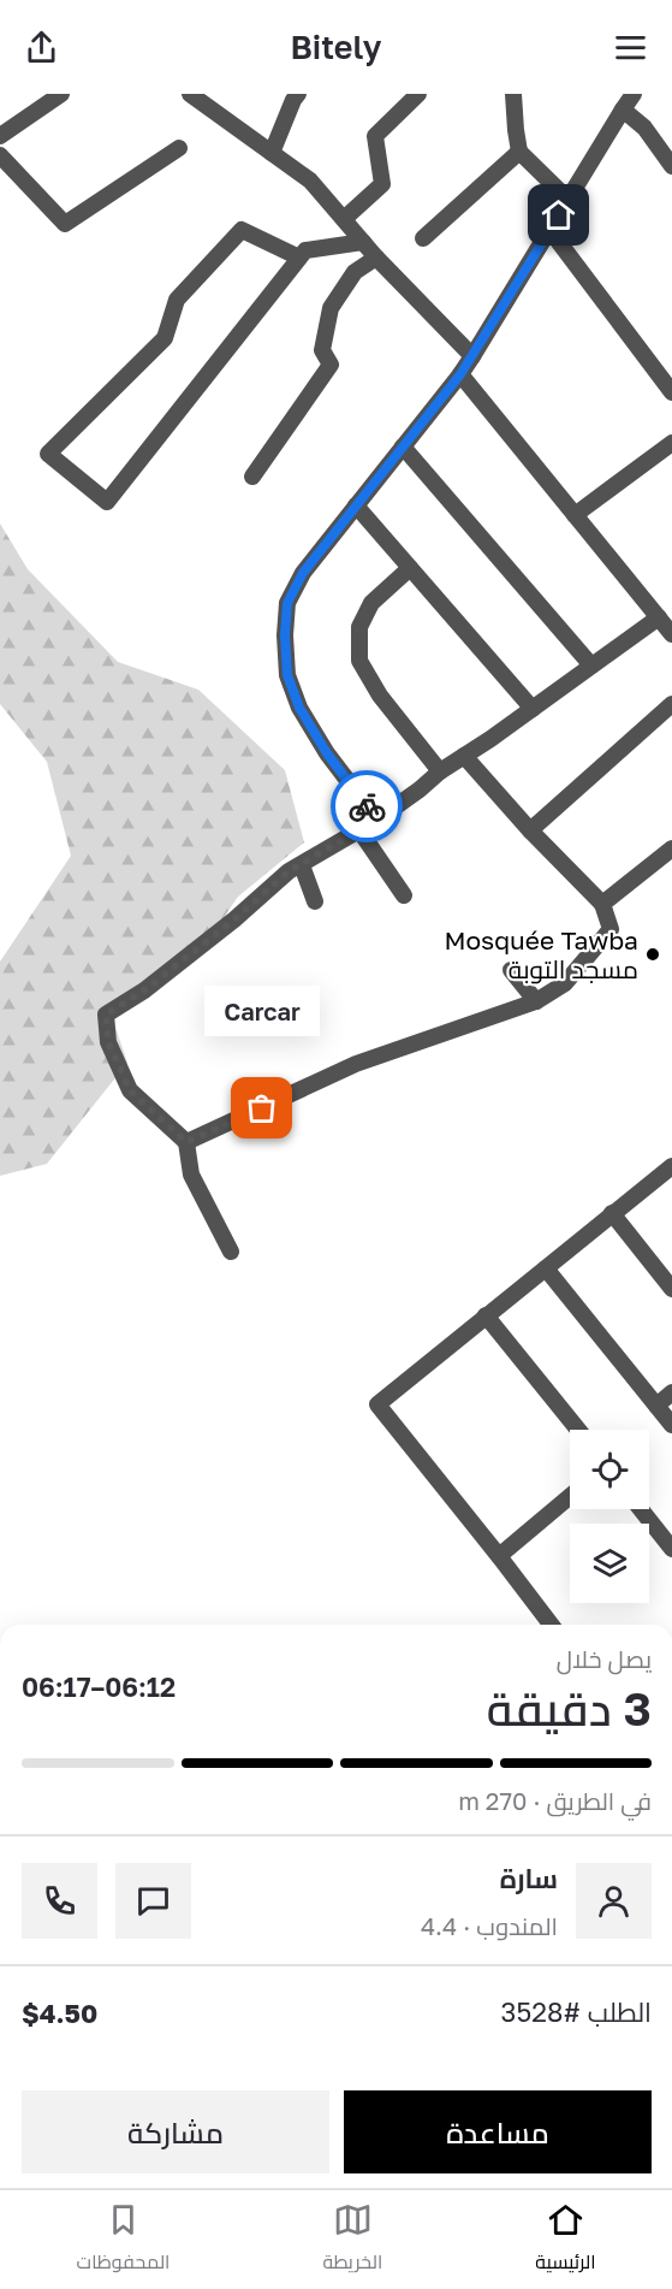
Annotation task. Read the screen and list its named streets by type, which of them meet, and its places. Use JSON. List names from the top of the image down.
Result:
{
  "places": ["Mosquée Tawba مسجد التوبة", "Carcar"],
  "page": {
    "header": "Bitely",
    "bubble": "Carcar",
    "heading": ["3 دقيقة", "يصل خلال", "06:12–06:17"],
    "panel": [
      "سارة",
      "المندوب · 4.4",
      "الطلب #3528",
      "$4.50"
    ],
    "bar": "في الطريق · 270 m",
    "buttons": ["مساعدة", "مشاركة"],
    "tabs": ["الرئيسية", "الخريطة", "المحفوظات"]
  }
}
